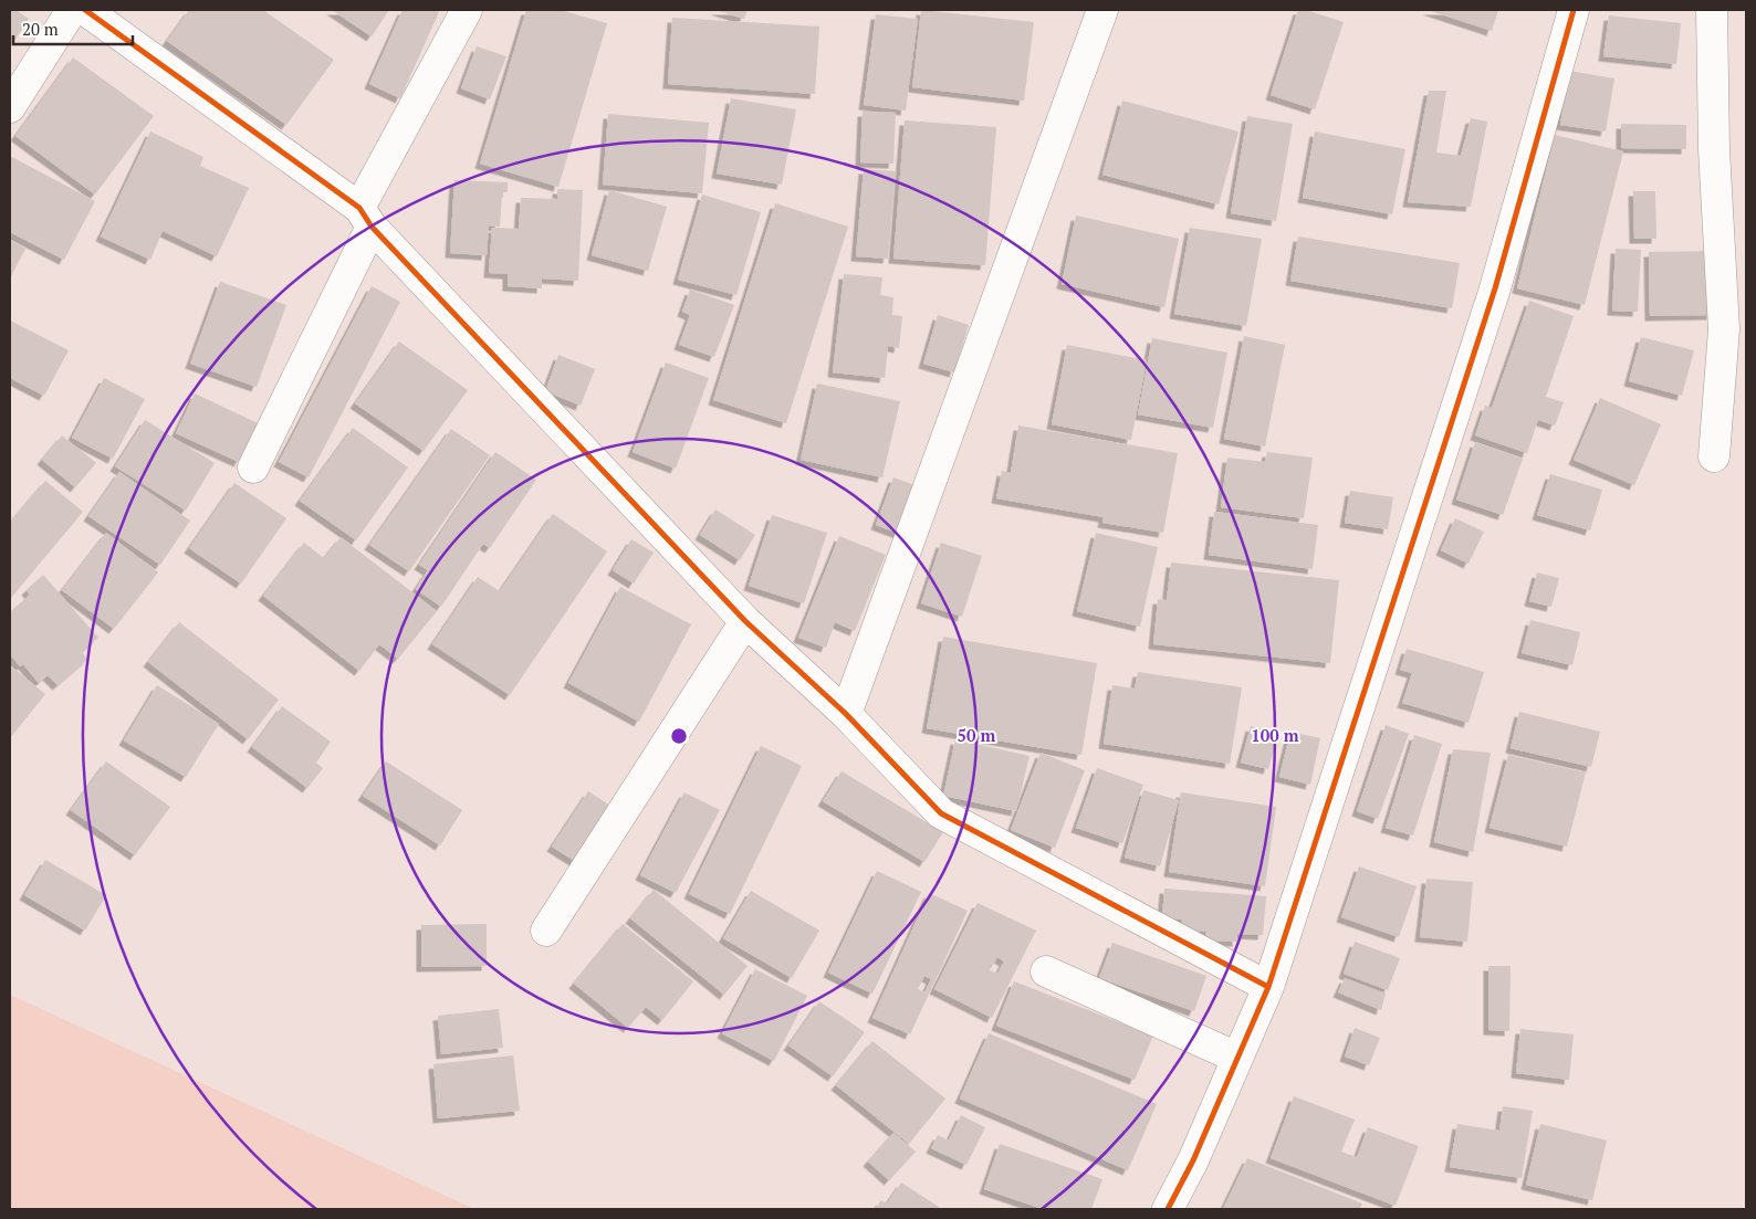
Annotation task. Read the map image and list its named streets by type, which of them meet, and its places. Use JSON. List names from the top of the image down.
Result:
{
  "scale_bar": "20 m",
  "rings": ["50 m", "100 m"]
}
